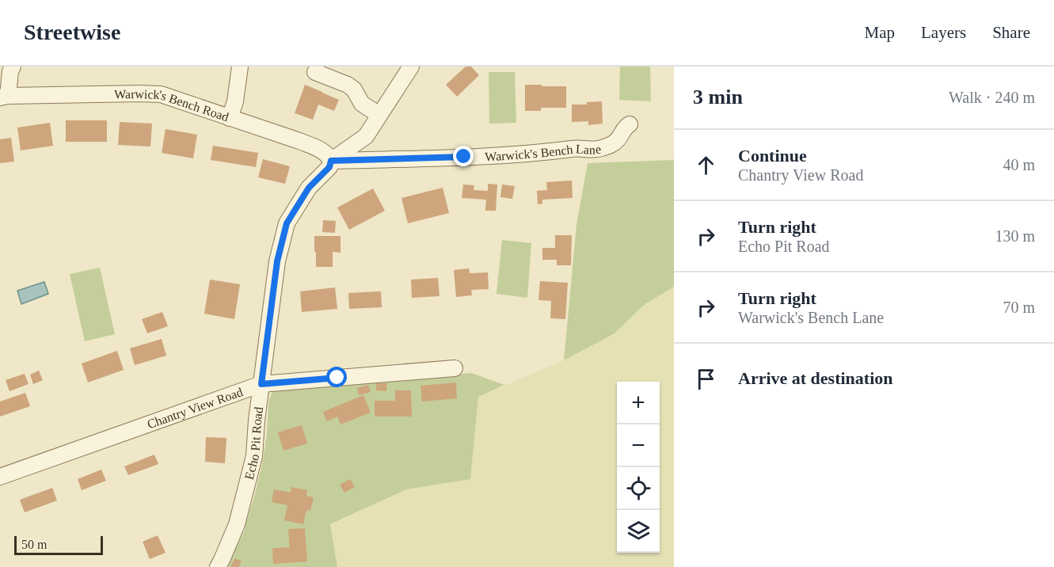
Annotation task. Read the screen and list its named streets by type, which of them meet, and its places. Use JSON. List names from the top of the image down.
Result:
{
  "streets": {
    "street": [
      "Warwick's Bench Road",
      "Warwick's Bench Lane",
      "Chantry View Road",
      "Echo Pit Road"
    ]
  },
  "crossings": [
    ["Warwick's Bench Road", "Warwick's Bench Lane"],
    ["Warwick's Bench Road", "Echo Pit Road"],
    ["Warwick's Bench Lane", "Echo Pit Road"],
    ["Chantry View Road", "Echo Pit Road"]
  ],
  "scale_bar": "50 m",
  "page": {
    "header": "Streetwise",
    "nav": ["Map", "Layers", "Share"],
    "heading": ["3 min", "Walk · 240 m"],
    "list": [
      ["Continue", "Chantry View Road", "40 m"],
      ["Turn right", "Echo Pit Road", "130 m"],
      ["Turn right", "Warwick's Bench Lane", "70 m"],
      "Arrive at destination"
    ],
    "map_buttons": ["+", "−"],
    "scale": "50 m"
  }
}
